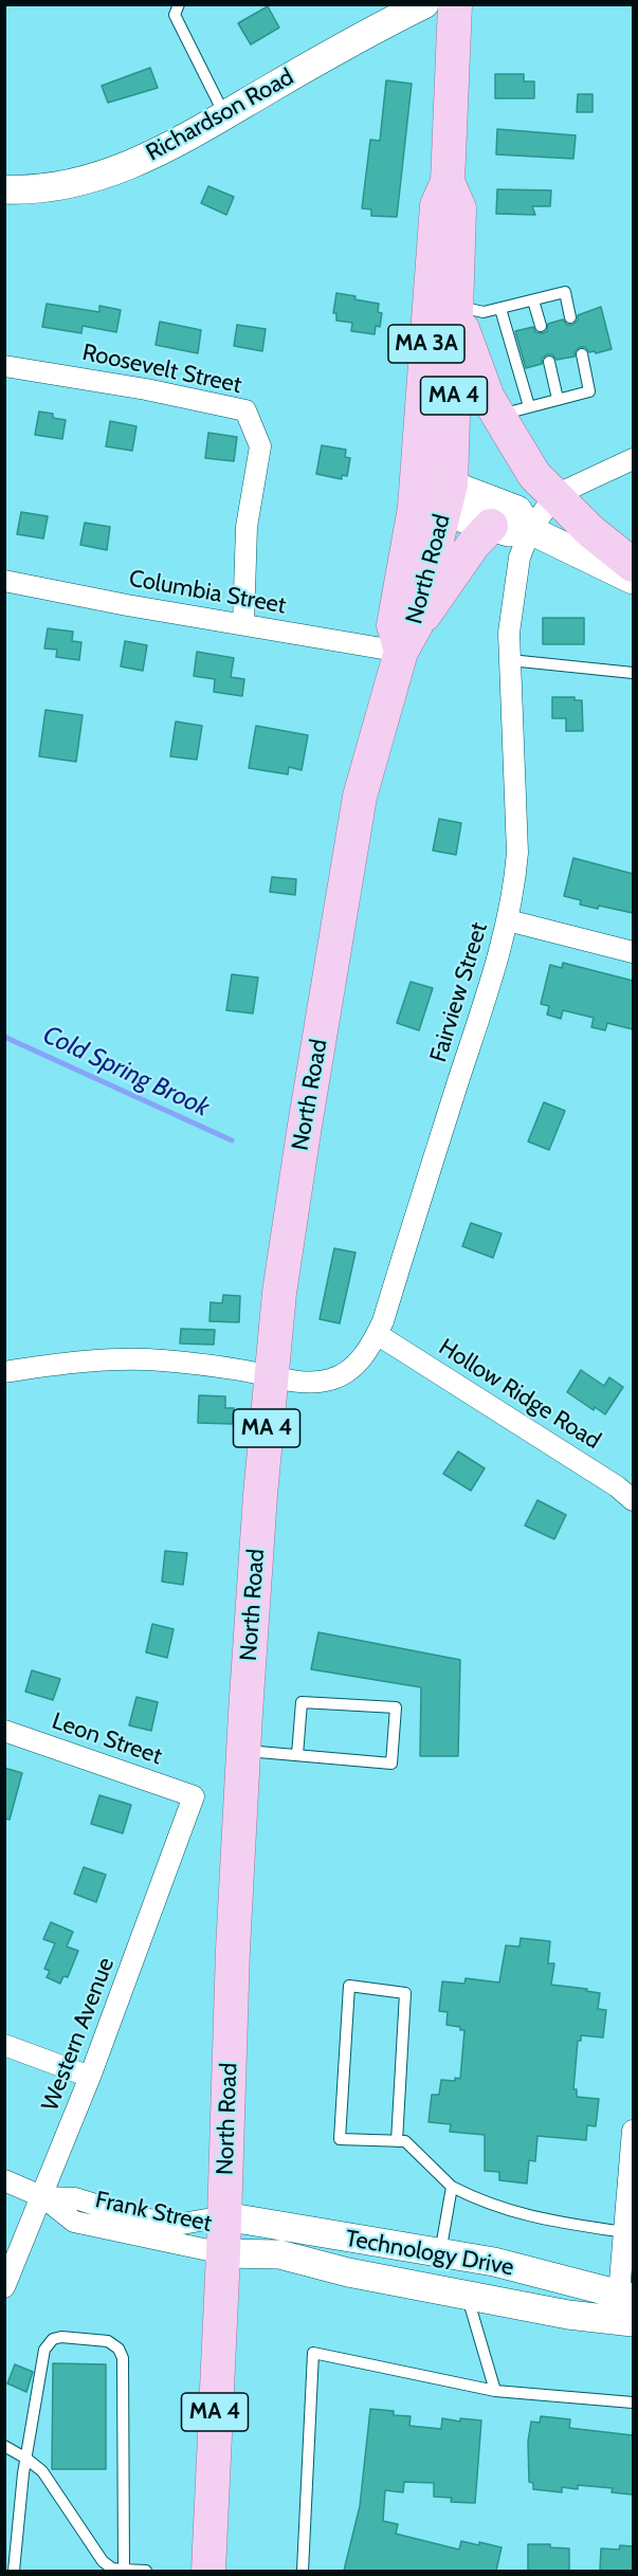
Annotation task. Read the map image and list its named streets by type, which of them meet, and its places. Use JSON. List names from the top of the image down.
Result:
{
  "streets": {
    "main road": ["MA 3A", "MA 4", "North Road"],
    "street": [
      "Richardson Road",
      "Roosevelt Street",
      "Columbia Street",
      "Fairview Street",
      "Hollow Ridge Road",
      "Leon Street",
      "Western Avenue",
      "Frank Street",
      "Technology Drive"
    ]
  },
  "crossings": [
    ["MA 3A", "MA 4"],
    ["MA 3A", "North Road"],
    ["MA 3A", "Fairview Street"],
    ["Roosevelt Street", "Columbia Street"],
    ["MA 4", "North Road"],
    ["North Road", "Columbia Street"],
    ["North Road", "Fairview Street"],
    ["North Road", "Frank Street"],
    ["North Road", "Technology Drive"],
    ["Fairview Street", "Hollow Ridge Road"],
    ["Leon Street", "Western Avenue"],
    ["Western Avenue", "Frank Street"],
    ["Frank Street", "Technology Drive"]
  ],
  "water": ["Cold Spring Brook"]
}
